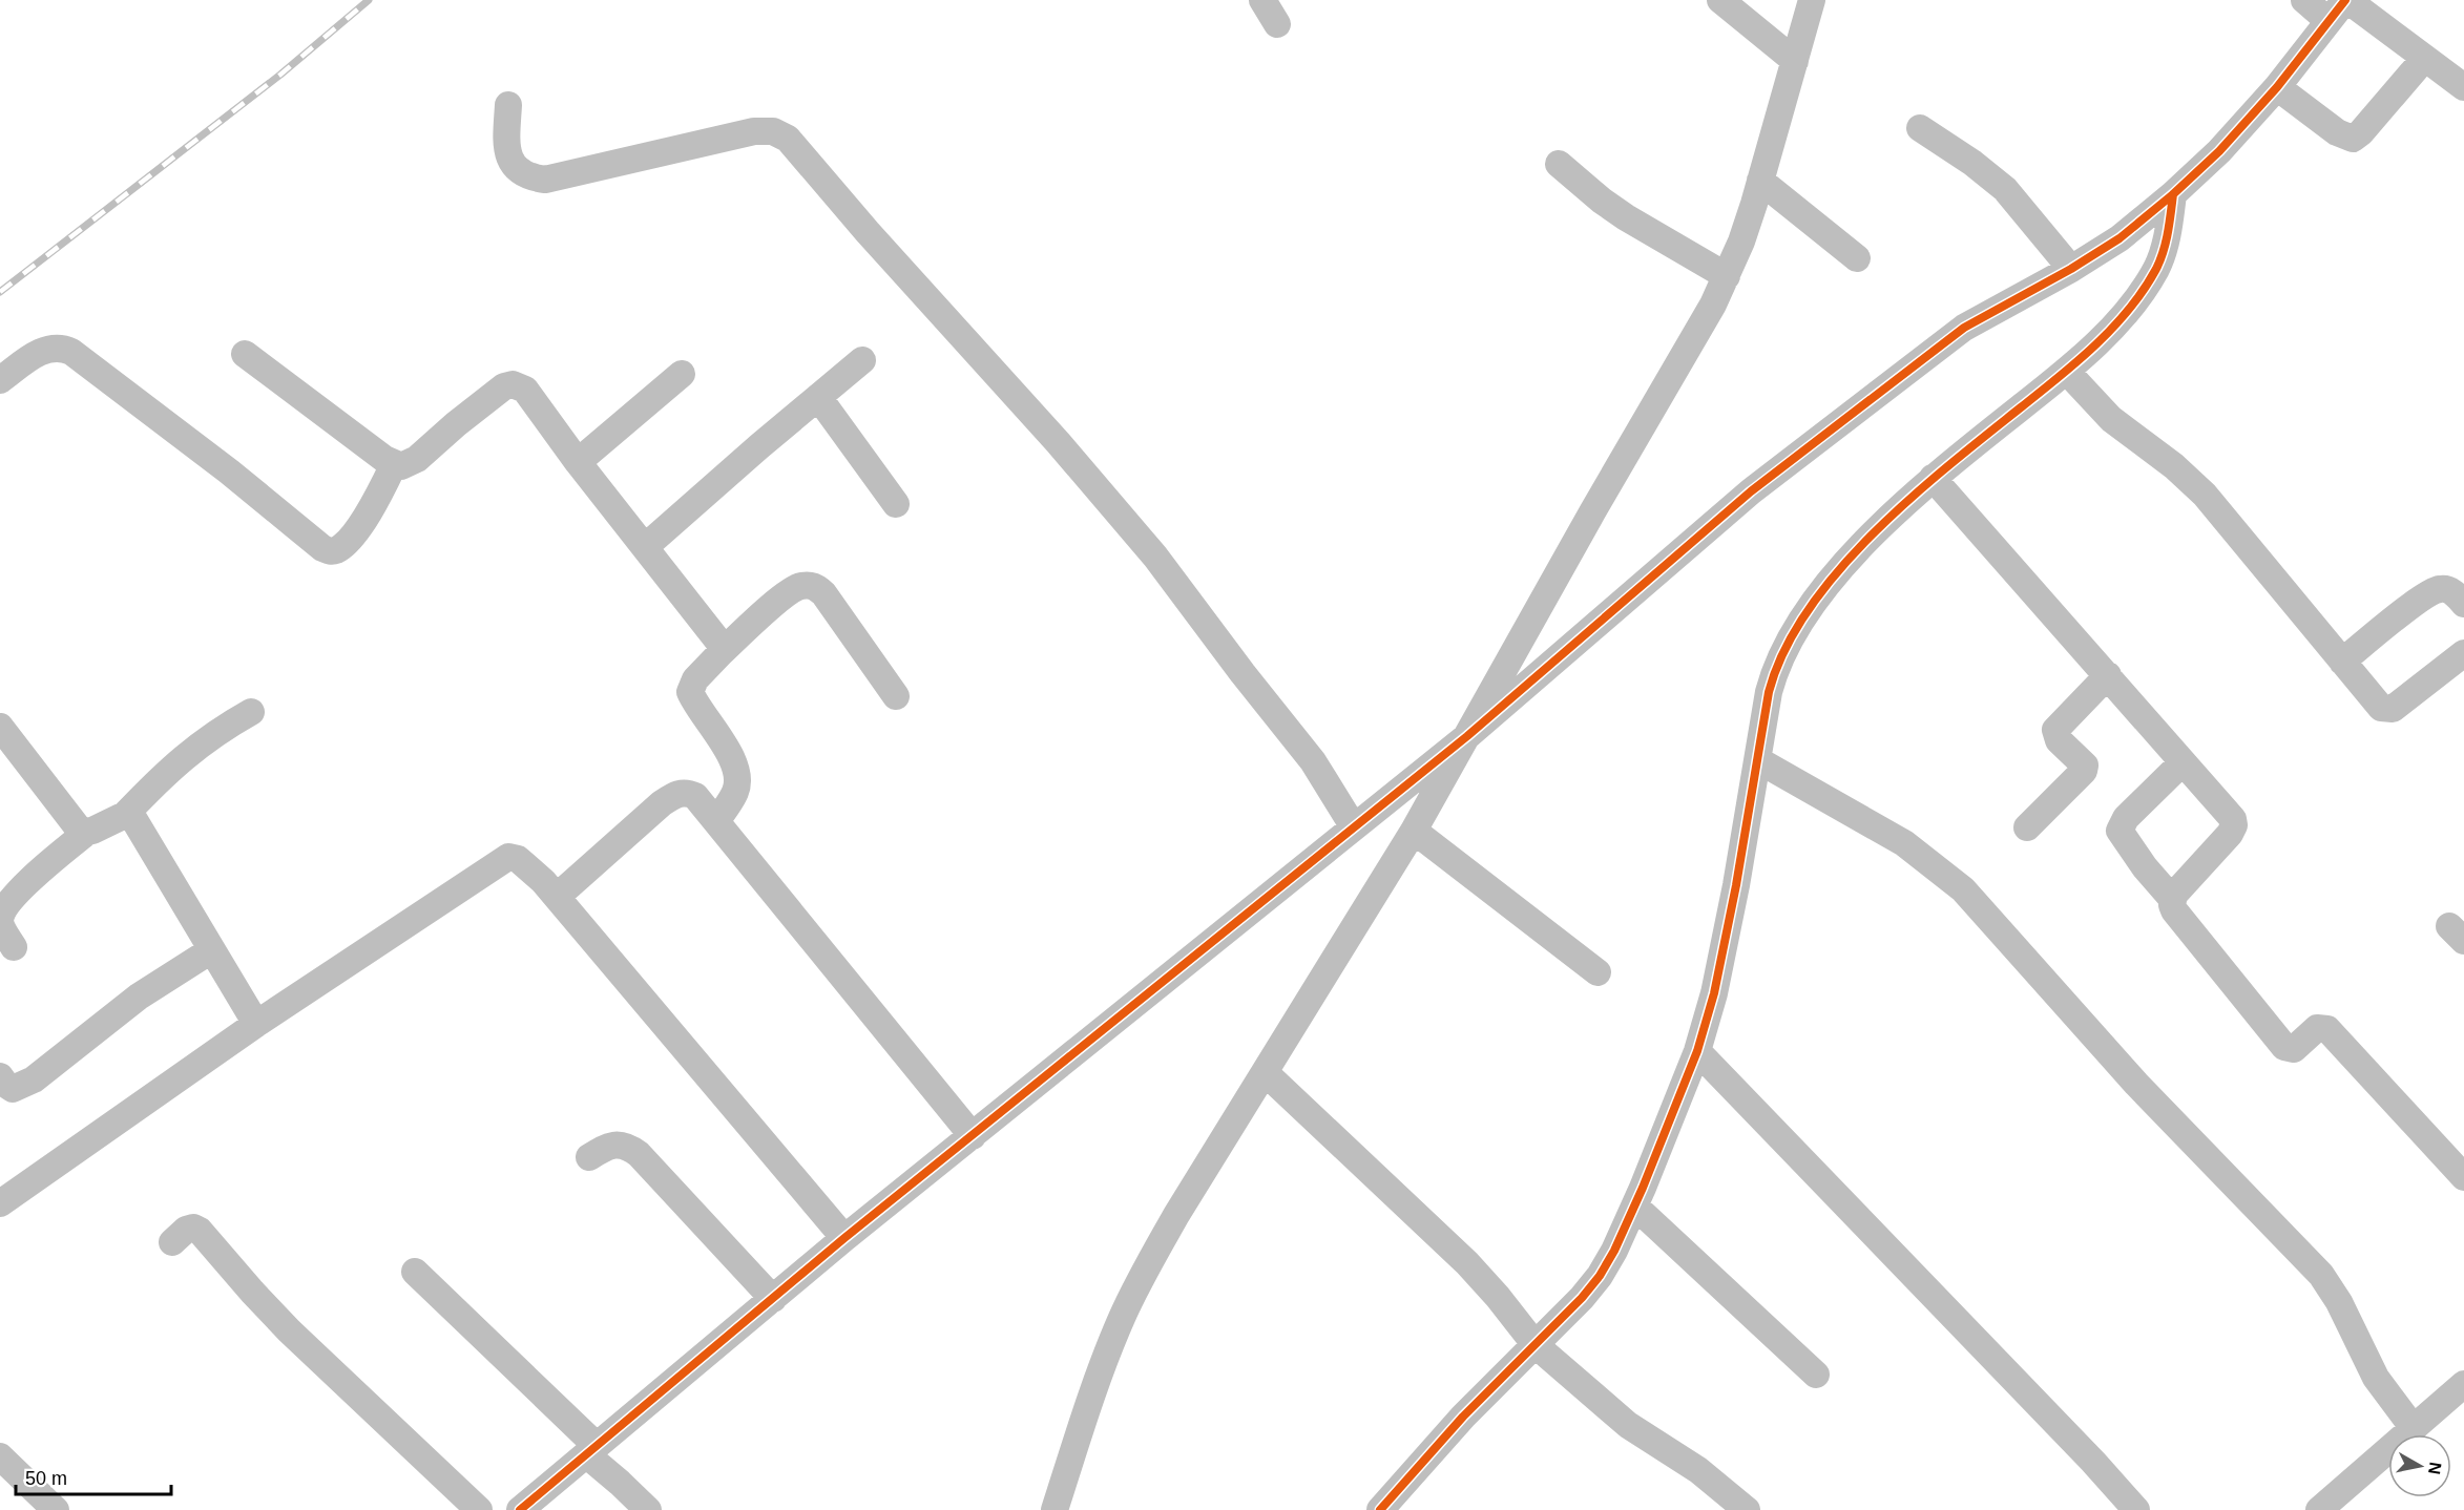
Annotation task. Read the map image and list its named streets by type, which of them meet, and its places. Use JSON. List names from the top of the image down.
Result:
{
  "scale_bar": "50 m",
  "north": "right"
}
